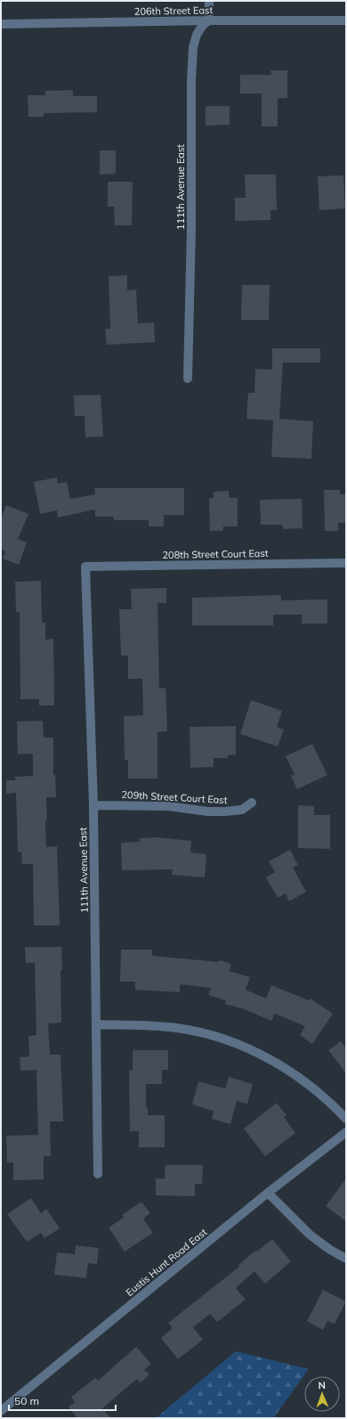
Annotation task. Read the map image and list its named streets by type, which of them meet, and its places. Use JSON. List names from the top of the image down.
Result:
{
  "streets": {
    "street": [
      "206th Street East",
      "111th Avenue East",
      "208th Street Court East",
      "209th Street Court East",
      "Eustis Hunt Road East"
    ]
  },
  "crossings": [
    ["206th Street East", "111th Avenue East"],
    ["111th Avenue East", "208th Street Court East"],
    ["111th Avenue East", "209th Street Court East"]
  ],
  "scale_bar": "50 m",
  "north": "top"
}
